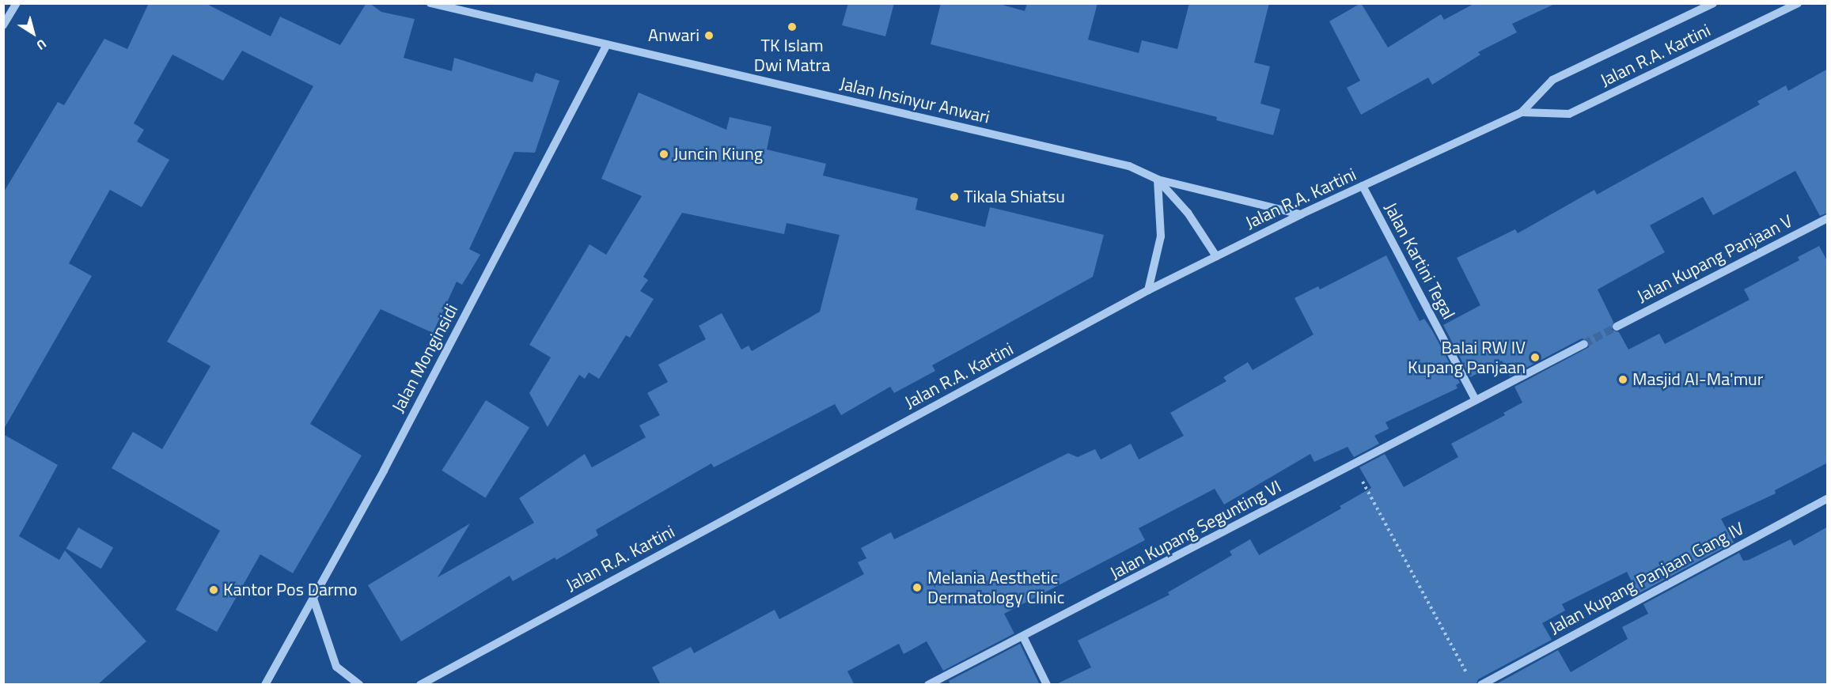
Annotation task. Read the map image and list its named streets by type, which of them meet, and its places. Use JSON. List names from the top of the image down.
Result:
{
  "streets": {
    "street": [
      "Jalan R.A. Kartini",
      "Jalan Insinyur Anwari",
      "Jalan Kupang Panjaan V",
      "Jalan Kartini Tegal",
      "Jalan Monginsidi",
      "Jalan Kupang Segunting VI",
      "Jalan Kupang Panjaan Gang IV"
    ]
  },
  "crossings": [
    ["Jalan R.A. Kartini", "Jalan Insinyur Anwari"],
    ["Jalan R.A. Kartini", "Jalan Kartini Tegal"],
    ["Jalan Insinyur Anwari", "Jalan Monginsidi"],
    ["Jalan Kartini Tegal", "Jalan Kupang Segunting VI"]
  ],
  "places": [
    "TK Islam Dwi Matra",
    "Anwari",
    "Juncin Kiung",
    "Tikala Shiatsu",
    "Balai RW IV Kupang Panjaan",
    "Masjid Al-Ma'mur",
    "Melania Aesthetic Dermatology Clinic",
    "Kantor Pos Darmo"
  ],
  "north": "bottom right"
}
